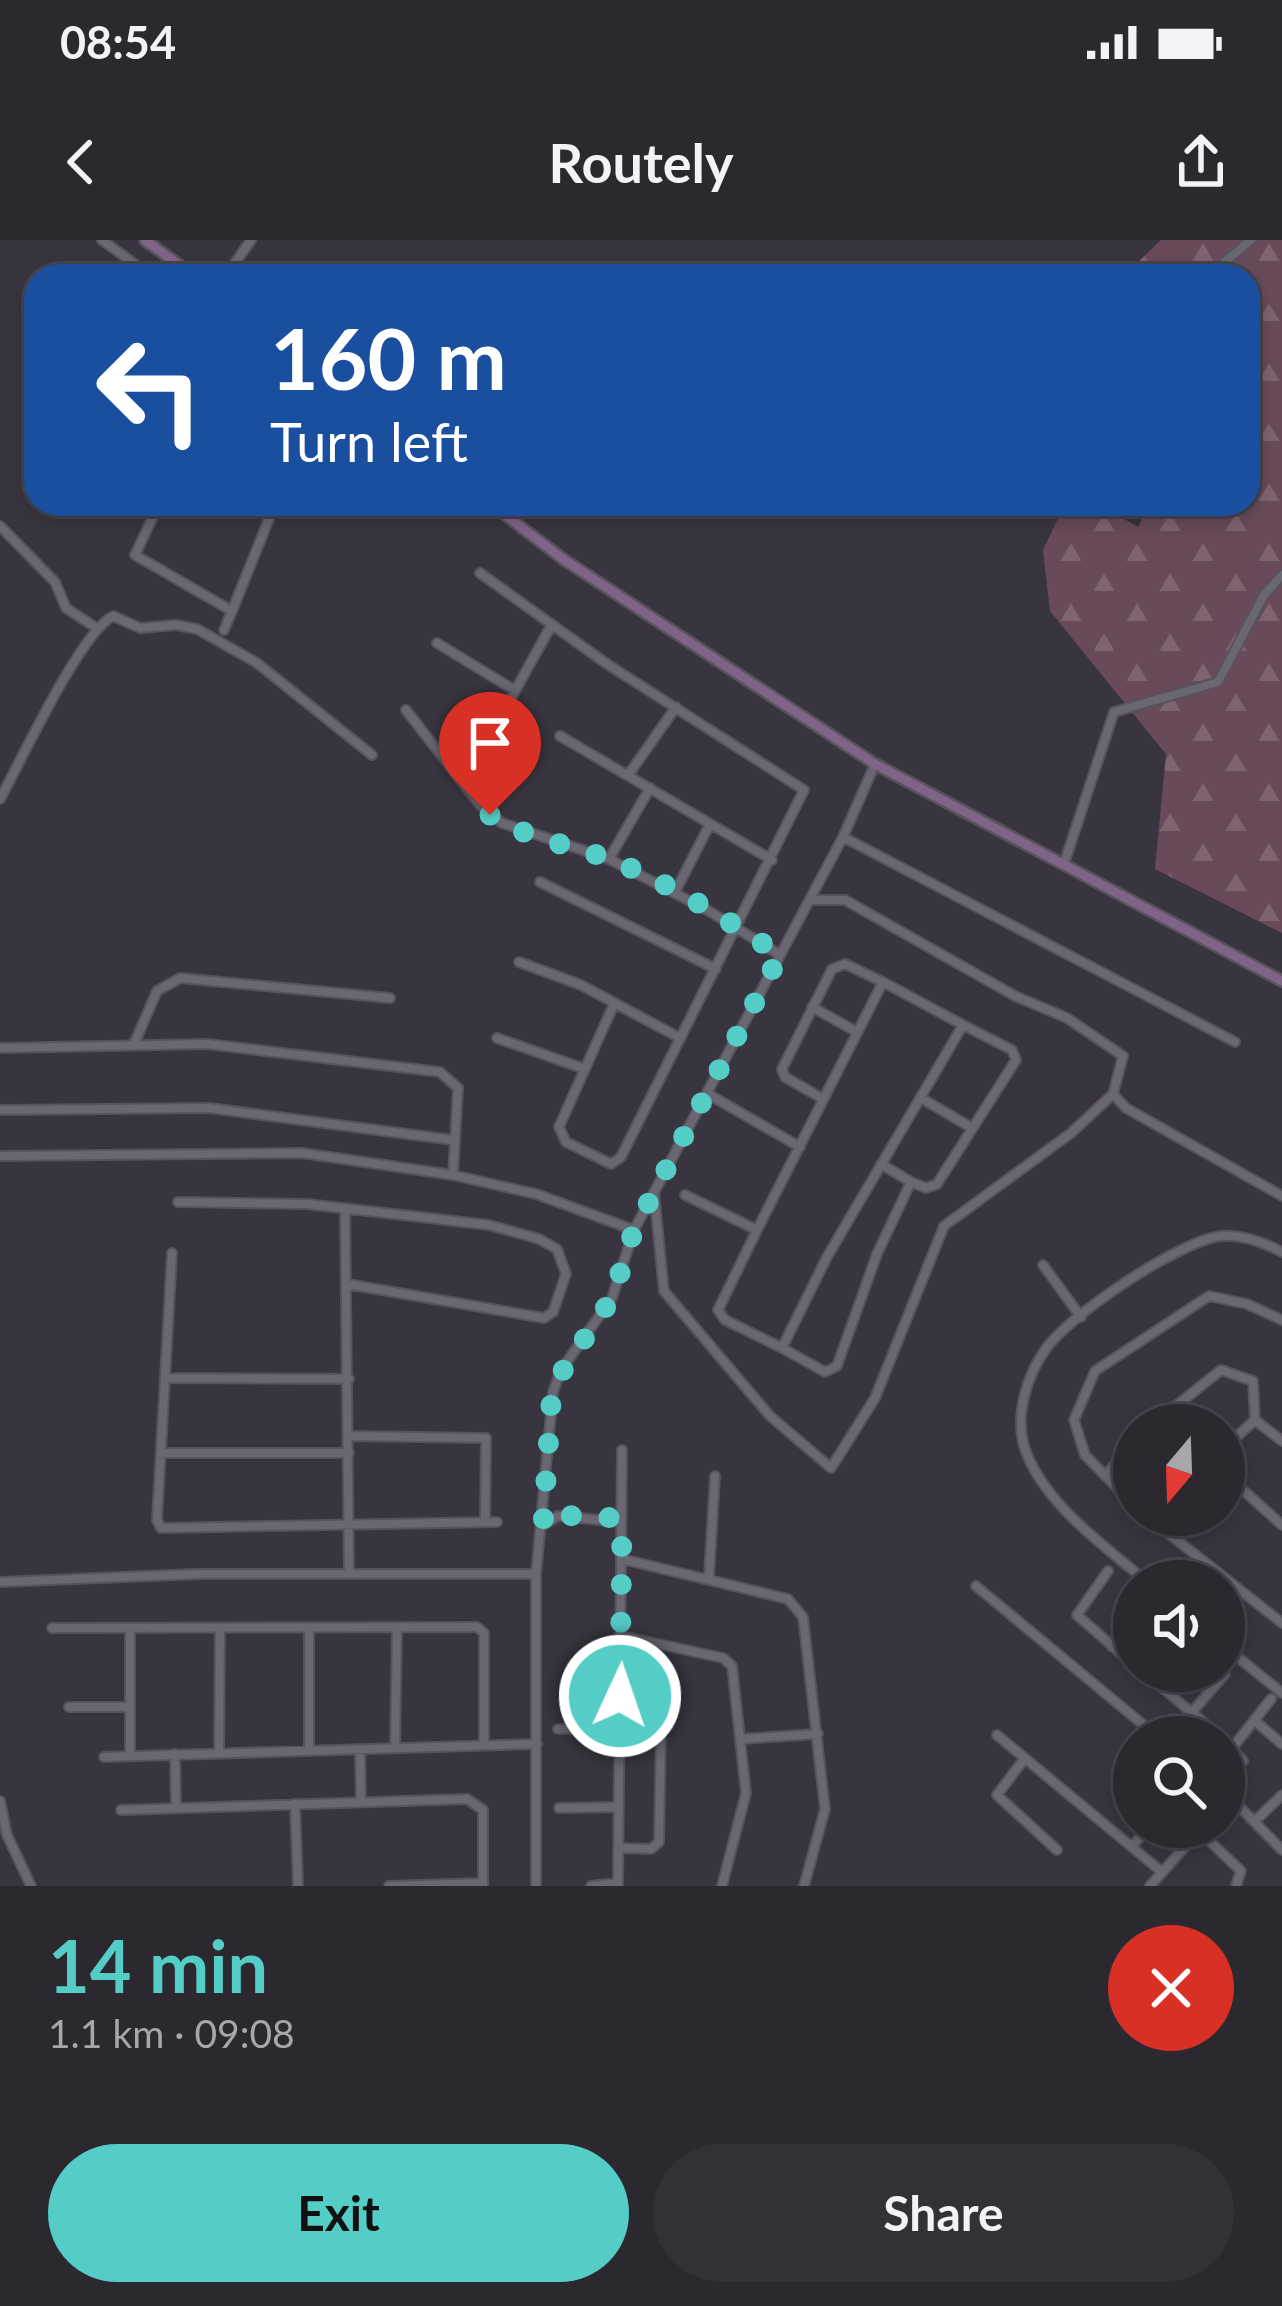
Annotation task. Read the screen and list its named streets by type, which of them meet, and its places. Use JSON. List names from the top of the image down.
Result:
{
  "north": "bottom",
  "page": {
    "status": "08:54",
    "header": "Routely",
    "turn": ["160 m", "Turn left"],
    "heading": ["14 min", "1.1 km · 09:08"],
    "buttons": ["Exit", "Share"]
  }
}
